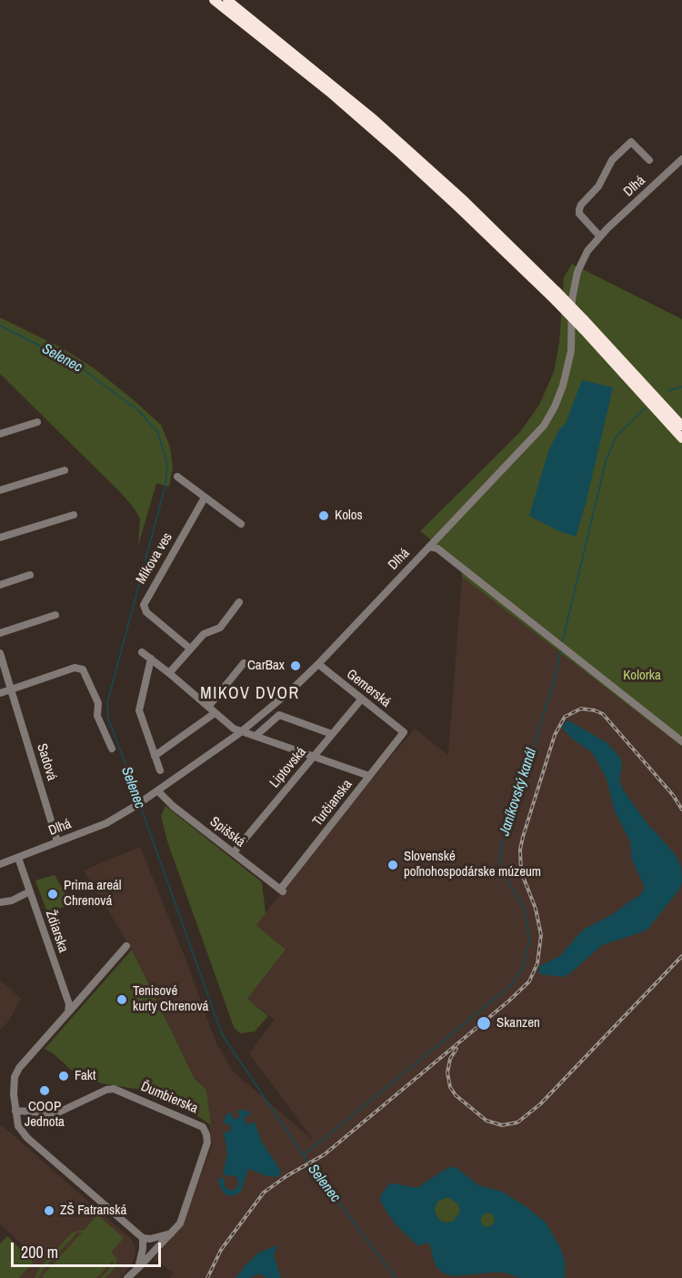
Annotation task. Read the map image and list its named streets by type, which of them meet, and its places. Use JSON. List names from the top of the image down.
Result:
{
  "streets": {
    "street": [
      "Dlhá",
      "Mikova ves",
      "Gemerská",
      "Sadová",
      "Liptovská",
      "Turčianska",
      "Spišská",
      "Ždiarska",
      "Ďumbierska"
    ]
  },
  "crossings": [
    ["Dlhá", "Gemerská"],
    ["Dlhá", "Sadová"],
    ["Dlhá", "Spišská"],
    ["Dlhá", "Ždiarska"],
    ["Gemerská", "Liptovská"],
    ["Gemerská", "Turčianska"],
    ["Liptovská", "Spišská"],
    ["Turčianska", "Spišská"]
  ],
  "districts": ["MIKOV DVOR"],
  "water": ["Selenec", "Janíkovský kanál"],
  "parks": ["Kolorka"],
  "places": [
    "Kolos",
    "CarBax",
    "Slovenské poľnohospodárske múzeum",
    "Prima areál Chrenová",
    "Tenisové kurty Chrenová",
    "Skanzen",
    "Fakt",
    "COOP Jednota",
    "ZŠ Fatranská"
  ],
  "scale_bar": "200 m"
}
